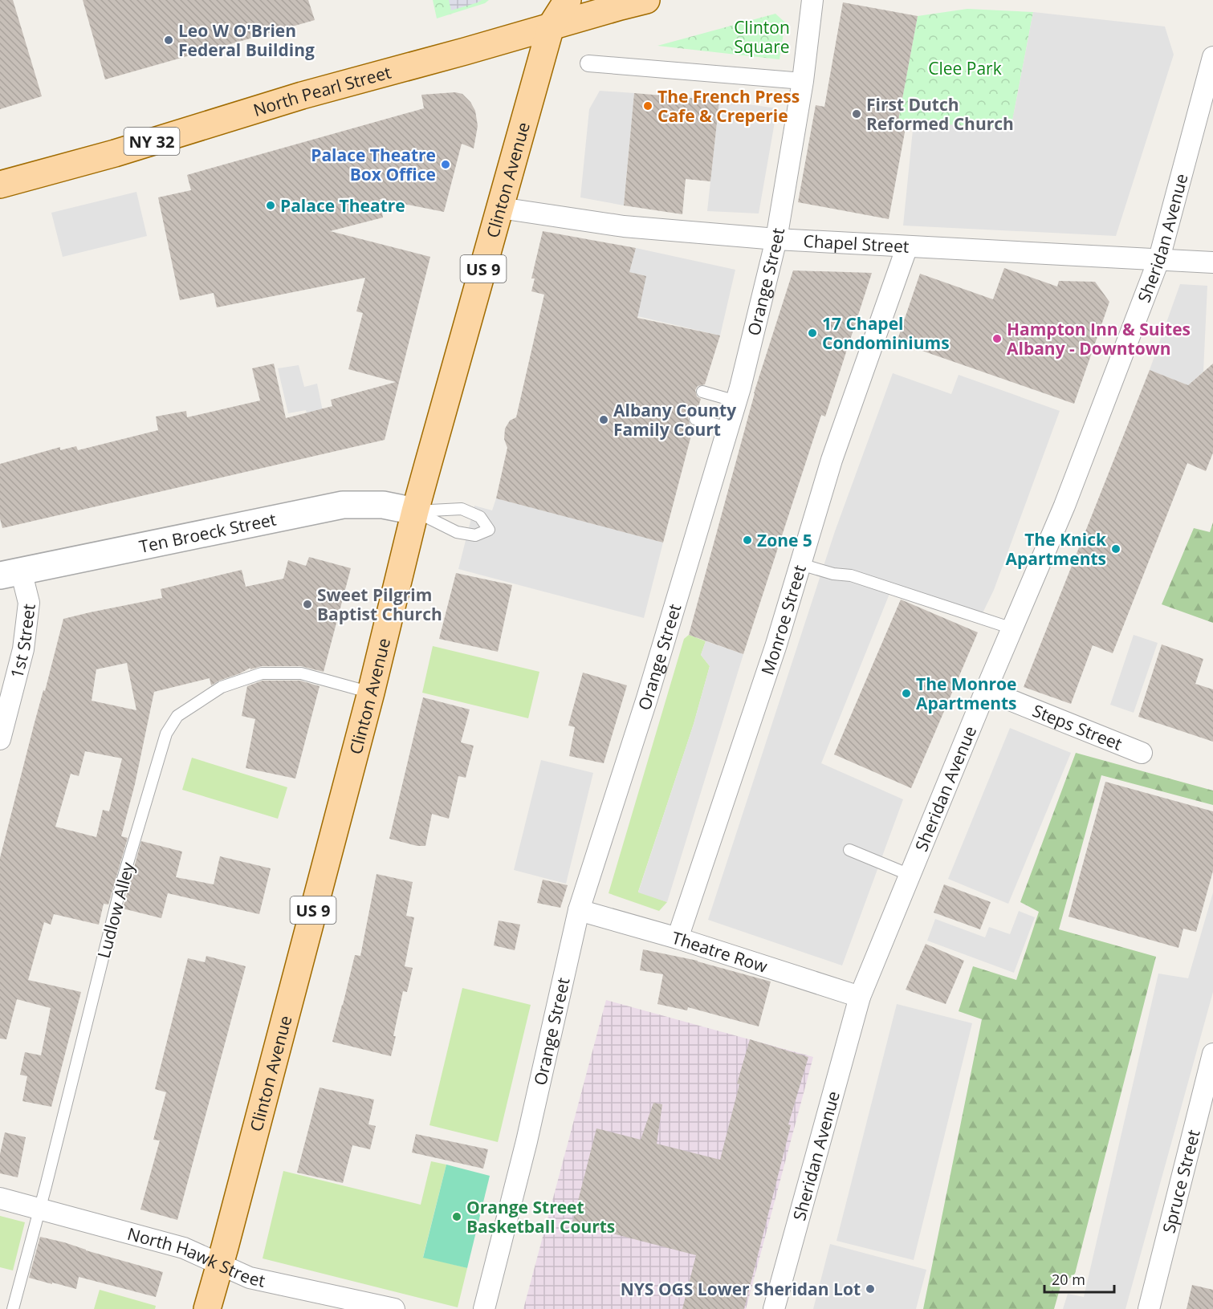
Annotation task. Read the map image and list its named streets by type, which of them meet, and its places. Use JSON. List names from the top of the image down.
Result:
{
  "streets": {
    "main road": [
      "North Pearl Street",
      "NY 32",
      "Clinton Avenue",
      "US 9"
    ],
    "street": [
      "Sheridan Avenue",
      "Chapel Street",
      "Orange Street",
      "Ten Broeck Street",
      "Monroe Street",
      "1st Street",
      "Steps Street",
      "Theatre Row",
      "Spruce Street",
      "North Hawk Street"
    ],
    "lane": ["Ludlow Alley"]
  },
  "crossings": [
    ["North Pearl Street", "Clinton Avenue"],
    ["Clinton Avenue", "Chapel Street"],
    ["Clinton Avenue", "Ten Broeck Street"],
    ["Clinton Avenue", "Ludlow Alley"],
    ["Clinton Avenue", "North Hawk Street"],
    ["Sheridan Avenue", "Chapel Street"],
    ["Sheridan Avenue", "Steps Street"],
    ["Sheridan Avenue", "Theatre Row"],
    ["Chapel Street", "Orange Street"],
    ["Chapel Street", "Monroe Street"],
    ["Orange Street", "Theatre Row"],
    ["Ten Broeck Street", "1st Street"],
    ["Monroe Street", "Theatre Row"],
    ["Ludlow Alley", "North Hawk Street"]
  ],
  "parks": ["Clinton Square", "Clee Park"],
  "places": [
    "Leo W O'Brien Federal Building",
    "The French Press Cafe & Creperie",
    "First Dutch Reformed Church",
    "Palace Theatre Box Office",
    "Palace Theatre",
    "17 Chapel Condominiums",
    "Hampton Inn & Suites Albany - Downtown",
    "Albany County Family Court",
    "Zone 5",
    "The Knick Apartments",
    "Sweet Pilgrim Baptist Church",
    "The Monroe Apartments",
    "Orange Street Basketball Courts",
    "NYS OGS Lower Sheridan Lot"
  ],
  "scale_bar": "20 m"
}
